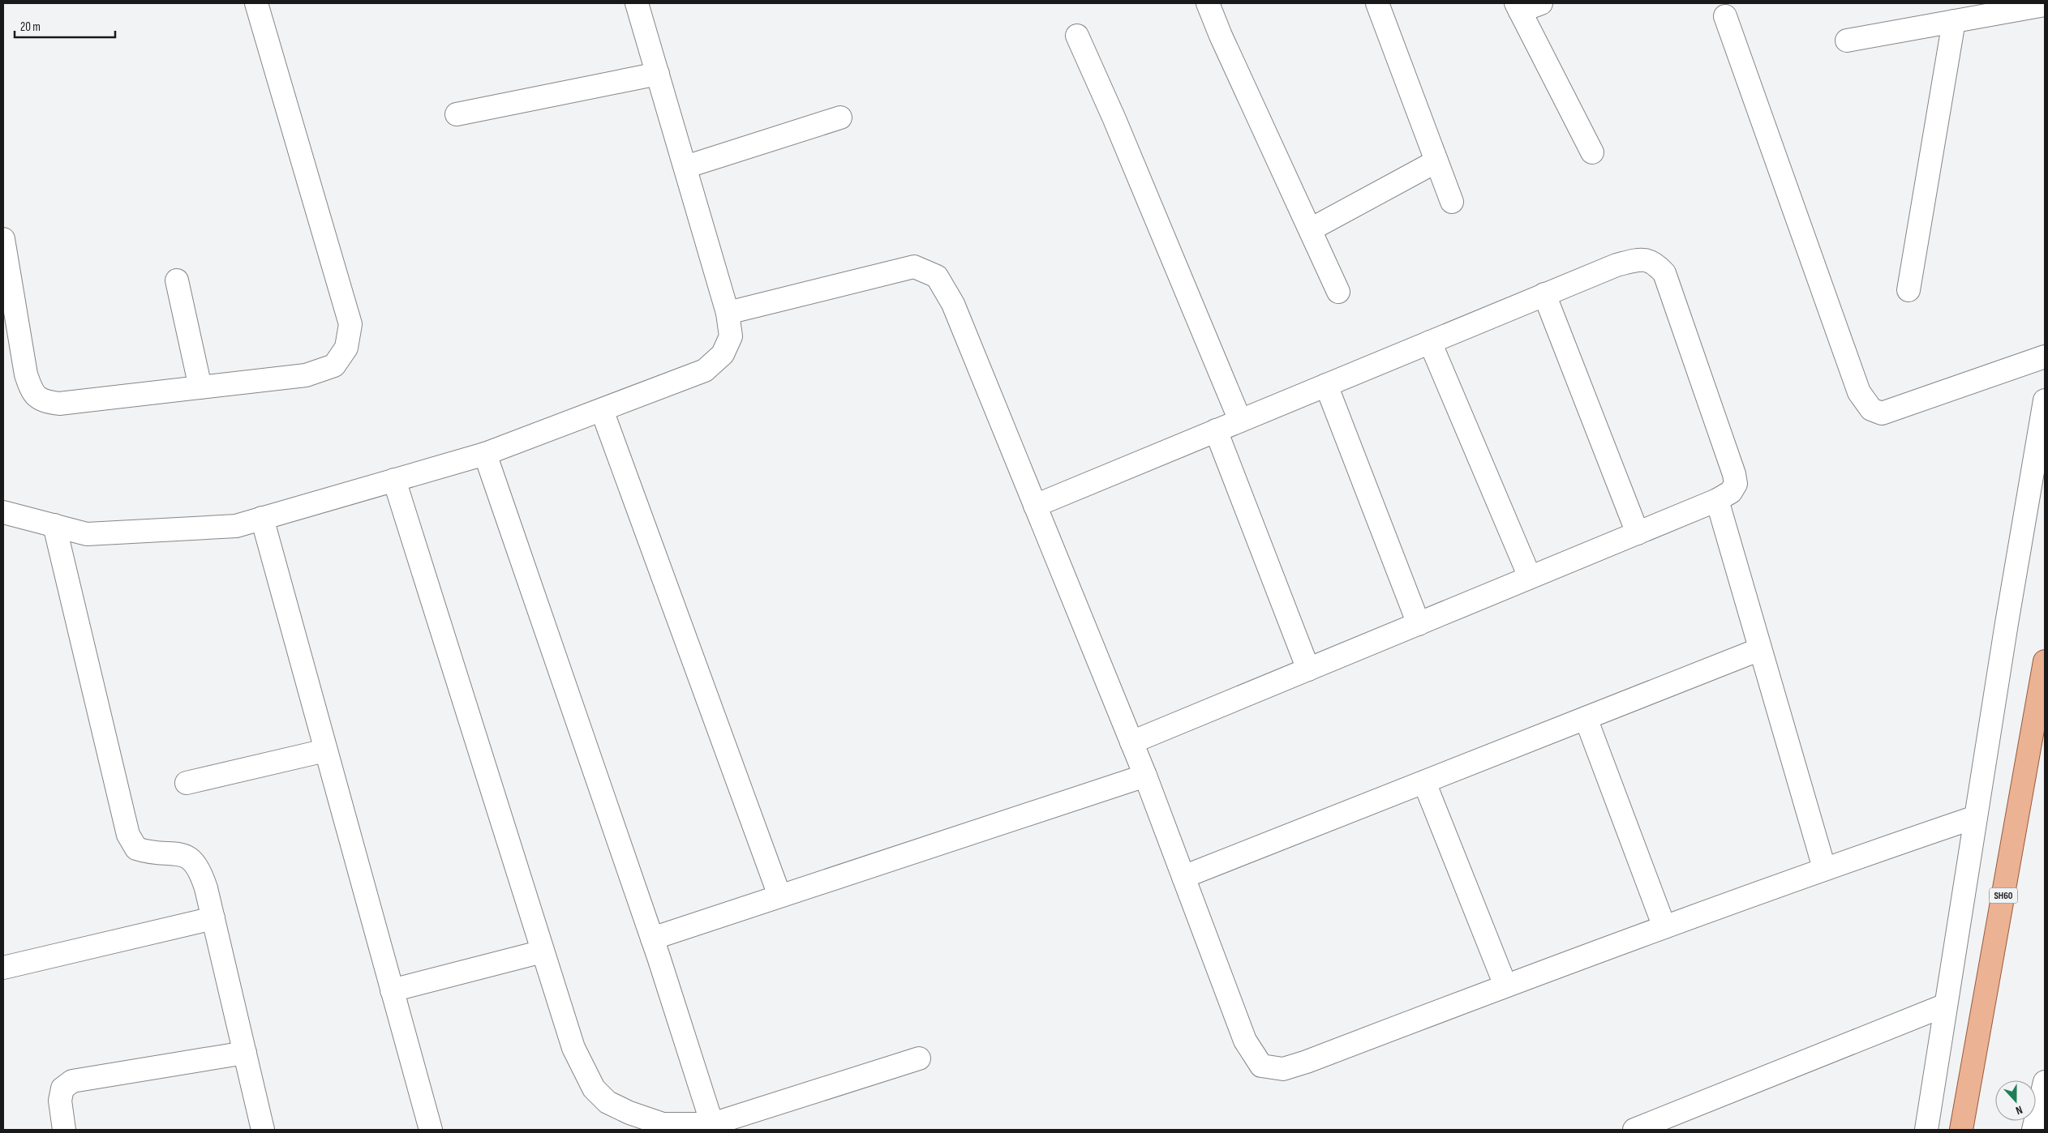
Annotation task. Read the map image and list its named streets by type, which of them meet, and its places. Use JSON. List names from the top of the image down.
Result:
{
  "streets": {
    "main road": ["SH60"]
  },
  "scale_bar": "20 m",
  "north": "bottom"
}
